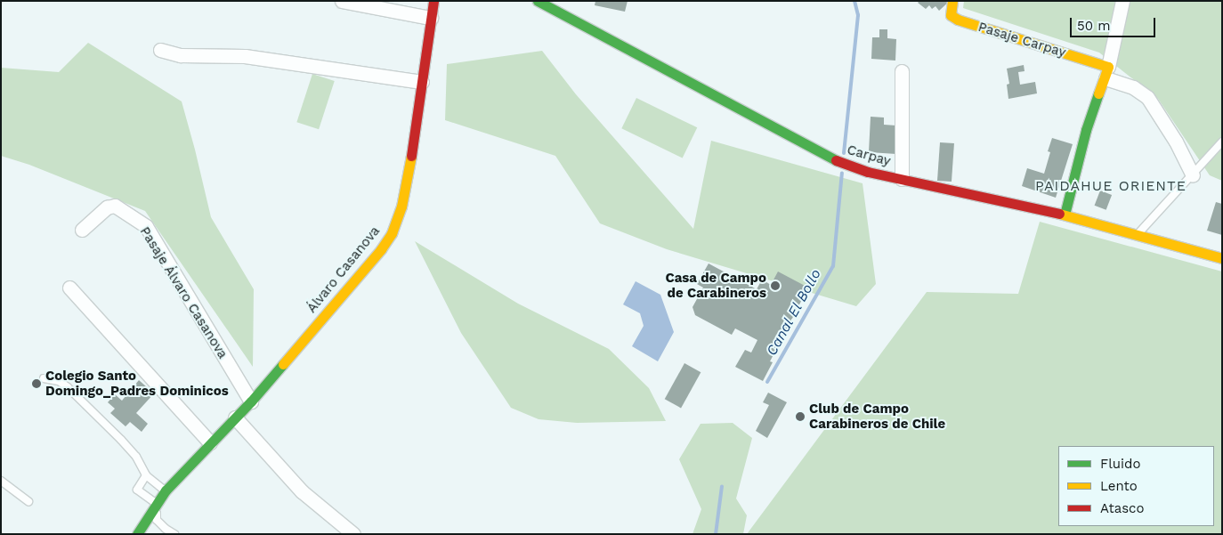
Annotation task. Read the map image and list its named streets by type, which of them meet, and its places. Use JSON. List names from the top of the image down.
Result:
{
  "streets": {
    "street": [
      "Pasaje Carpay",
      "Carpay",
      "Álvaro Casanova",
      "Pasaje Álvaro Casanova"
    ]
  },
  "crossings": [
    ["Álvaro Casanova", "Pasaje Álvaro Casanova"]
  ],
  "districts": ["PAIDAHUE ORIENTE"],
  "water": ["Canal El Bollo"],
  "places": ["Casa de Campo de Carabineros", "Colegio Santo Domingo_Padres Dominicos", "Club de Campo Carabineros de Chile"],
  "legend": ["Fluido", "Lento", "Atasco"],
  "scale_bar": "50 m"
}
